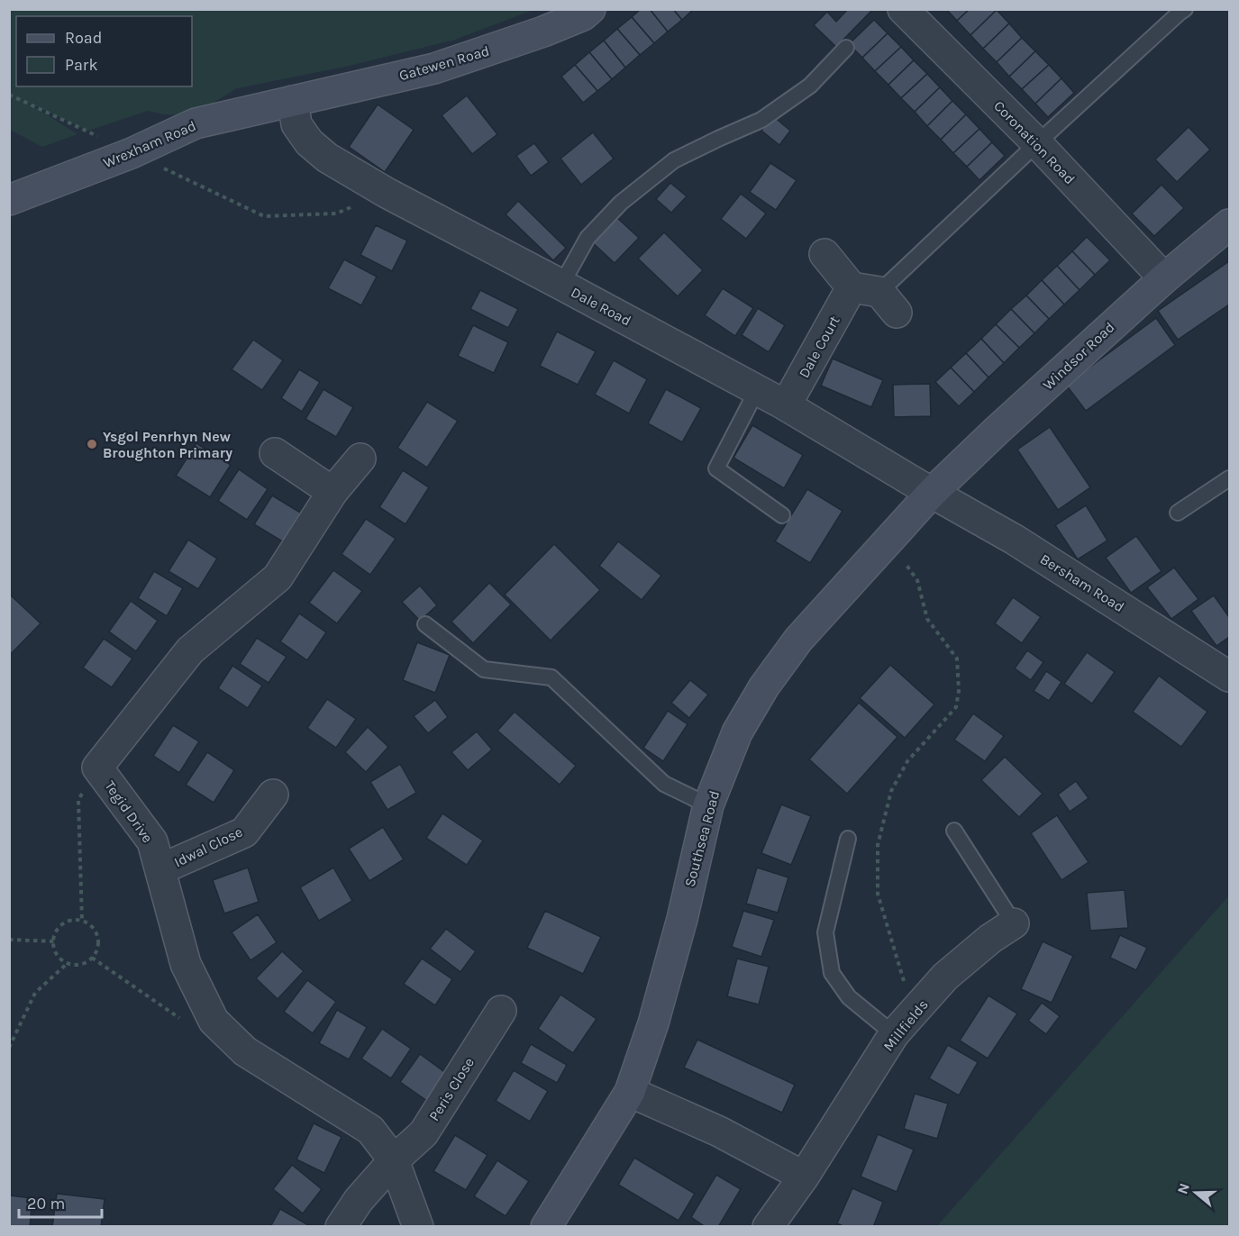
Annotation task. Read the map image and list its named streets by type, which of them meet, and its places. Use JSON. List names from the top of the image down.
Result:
{
  "streets": {
    "main road": [
      "Gatewen Road",
      "Wrexham Road",
      "Windsor Road",
      "Southsea Road"
    ],
    "street": [
      "Coronation Road",
      "Dale Road",
      "Dale Court",
      "Bersham Road",
      "Tegid Drive",
      "Idwal Close",
      "Millfields",
      "Peris Close"
    ]
  },
  "crossings": [
    ["Gatewen Road", "Wrexham Road"],
    ["Gatewen Road", "Dale Road"],
    ["Coronation Road", "Windsor Road"],
    ["Wrexham Road", "Dale Road"],
    ["Dale Road", "Dale Court"],
    ["Dale Road", "Windsor Road"],
    ["Dale Road", "Bersham Road"],
    ["Dale Road", "Southsea Road"],
    ["Windsor Road", "Bersham Road"],
    ["Windsor Road", "Southsea Road"],
    ["Bersham Road", "Southsea Road"],
    ["Tegid Drive", "Idwal Close"],
    ["Tegid Drive", "Peris Close"]
  ],
  "places": ["Ysgol Penrhyn New Broughton Primary"],
  "legend": ["Road", "Park"],
  "scale_bar": "20 m",
  "north": "left"
}
